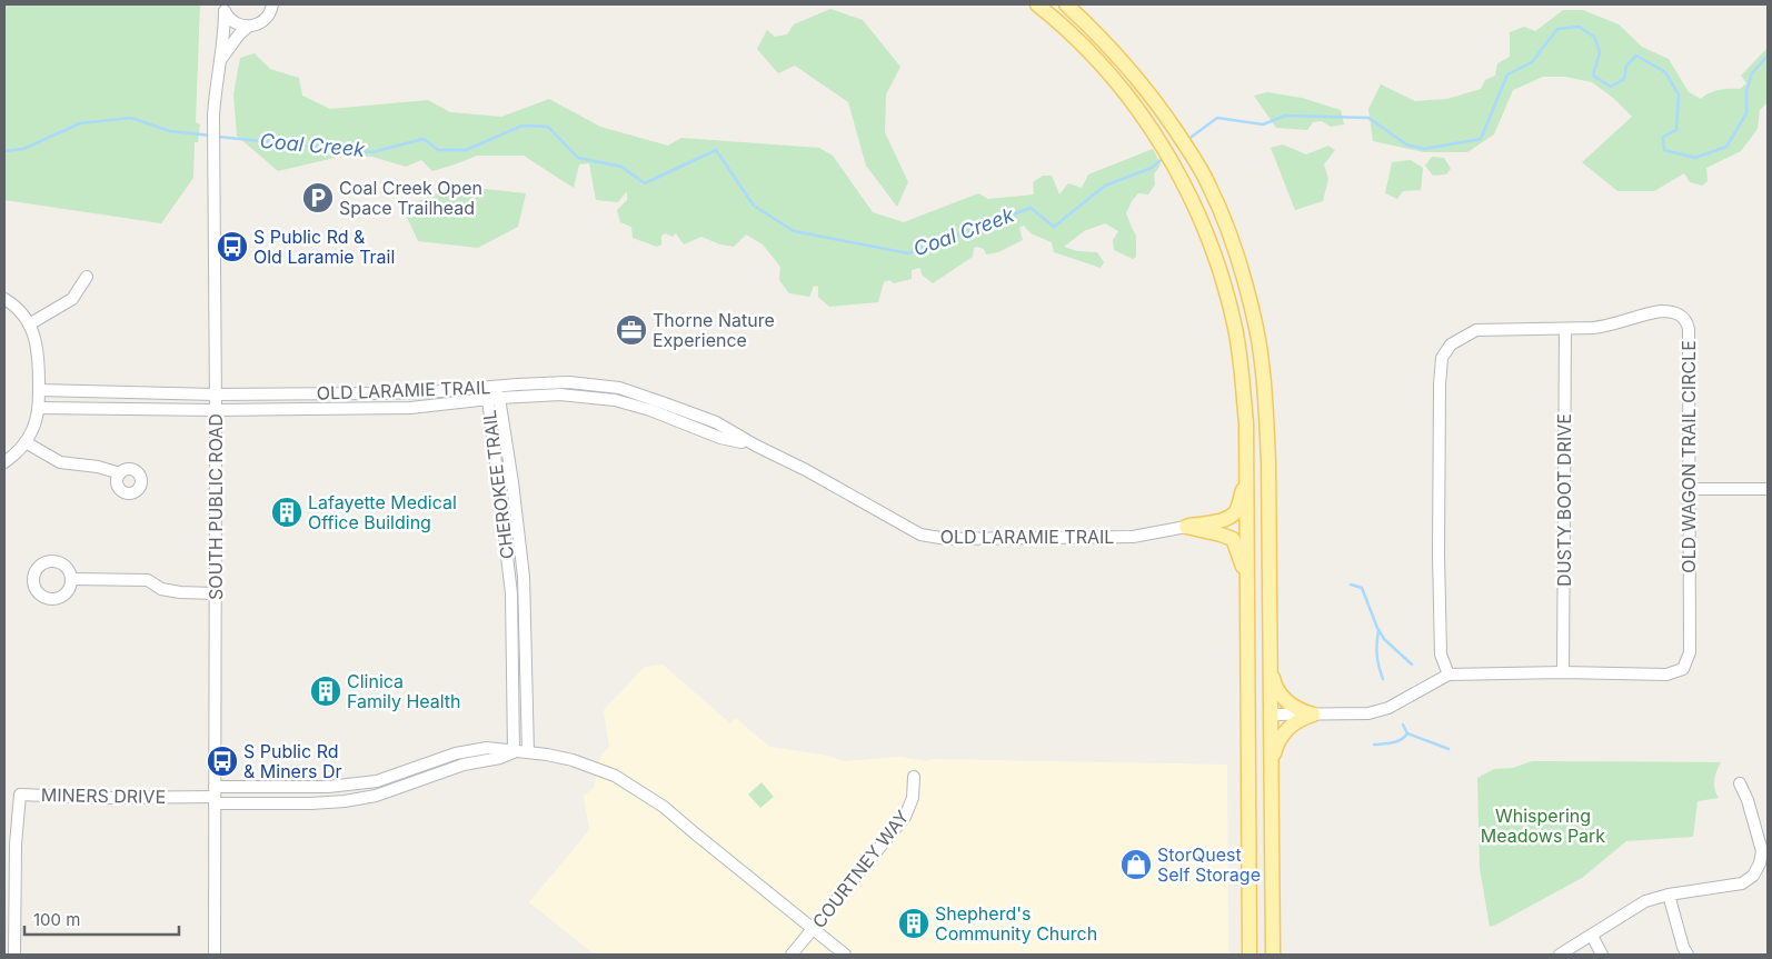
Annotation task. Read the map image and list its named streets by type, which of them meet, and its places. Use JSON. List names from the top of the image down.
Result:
{
  "streets": {
    "street": [
      "OLD LARAMIE TRAIL",
      "OLD WAGON TRAIL CIRCLE",
      "CHEROKEE TRAIL",
      "DUSTY BOOT DRIVE",
      "SOUTH PUBLIC ROAD",
      "MINERS DRIVE",
      "COURTNEY WAY"
    ]
  },
  "crossings": [
    ["OLD LARAMIE TRAIL", "CHEROKEE TRAIL"],
    ["OLD LARAMIE TRAIL", "SOUTH PUBLIC ROAD"],
    ["OLD WAGON TRAIL CIRCLE", "DUSTY BOOT DRIVE"],
    ["SOUTH PUBLIC ROAD", "MINERS DRIVE"]
  ],
  "water": ["Coal Creek"],
  "parks": ["Whispering Meadows Park"],
  "places": {
    "parking": ["Coal Creek Open Space Trailhead"],
    "bus stop": ["S Public Rd & Old Laramie Trail", "S Public Rd & Miners Dr"],
    "office": ["Thorne Nature Experience"],
    "building": ["Lafayette Medical Office Building", "Clinica Family Health", "Shepherd's Community Church"],
    "shop": ["StorQuest Self Storage"]
  },
  "scale_bar": "100 m"
}
